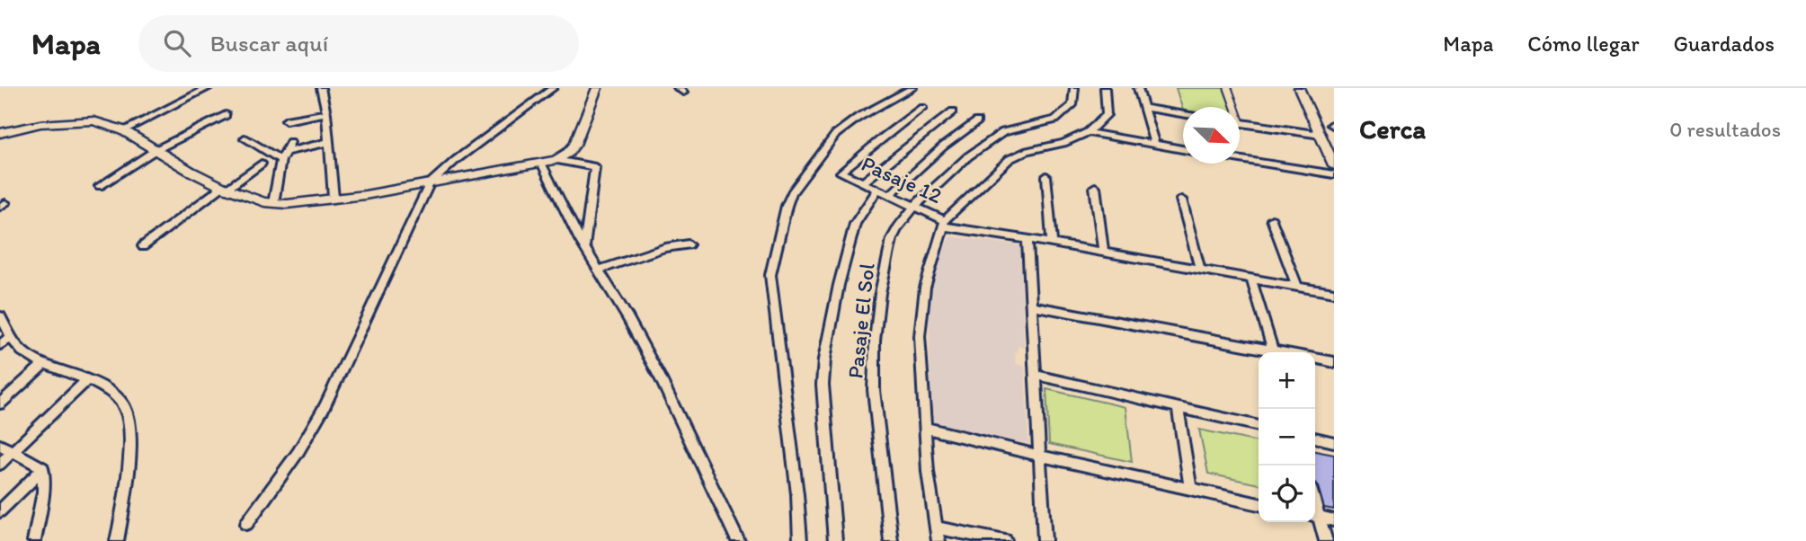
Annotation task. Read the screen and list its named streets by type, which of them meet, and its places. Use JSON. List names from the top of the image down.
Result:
{
  "streets": {
    "street": ["Pasaje 12", "Pasaje El Sol"]
  },
  "crossings": [
    ["Pasaje 12", "Pasaje El Sol"]
  ],
  "north": "bottom right",
  "page": {
    "header": "Mapa",
    "search": "Buscar aquí",
    "nav": ["Mapa", "Cómo llegar", "Guardados"],
    "heading": ["Cerca", "0 resultados"],
    "map_buttons": ["+", "−"]
  }
}
